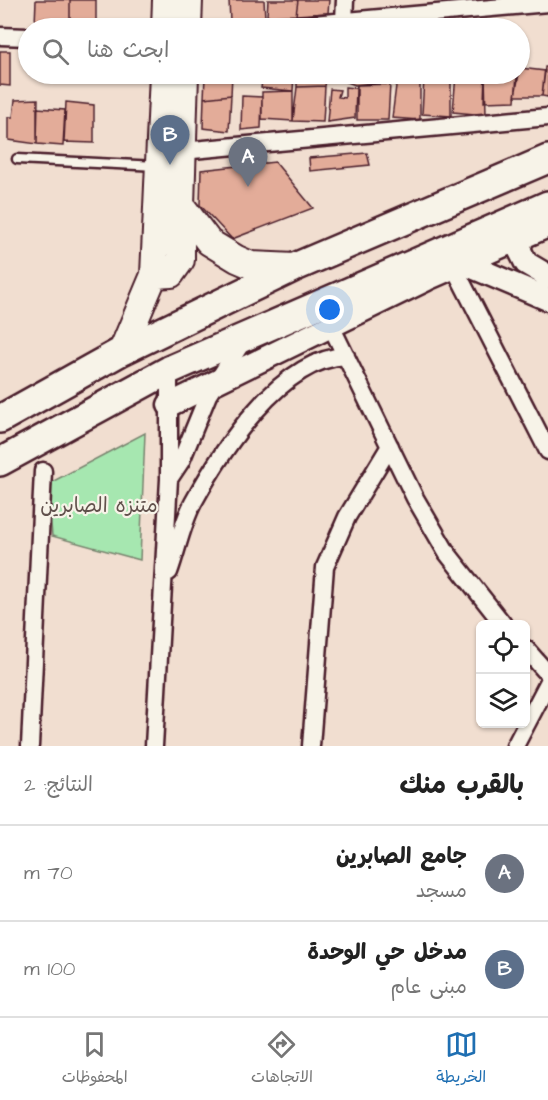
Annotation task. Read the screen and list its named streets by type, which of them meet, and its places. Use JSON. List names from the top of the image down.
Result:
{
  "parks": ["متنزه الصابرين"],
  "page": {
    "search": "ابحث هنا",
    "pins": ["B", "A"],
    "heading": ["بالقرب منك", "النتائج: 2"],
    "list": [
      {
        "mark": "A",
        "name": "جامع الصابرين",
        "note": "مسجد",
        "value": "70 m"
      },
      {
        "mark": "B",
        "name": "مدخل حي الوحدة",
        "note": "مبنى عام",
        "value": "100 m"
      }
    ],
    "nav": ["الخريطة", "الاتجاهات", "المحفوظات"]
  }
}
